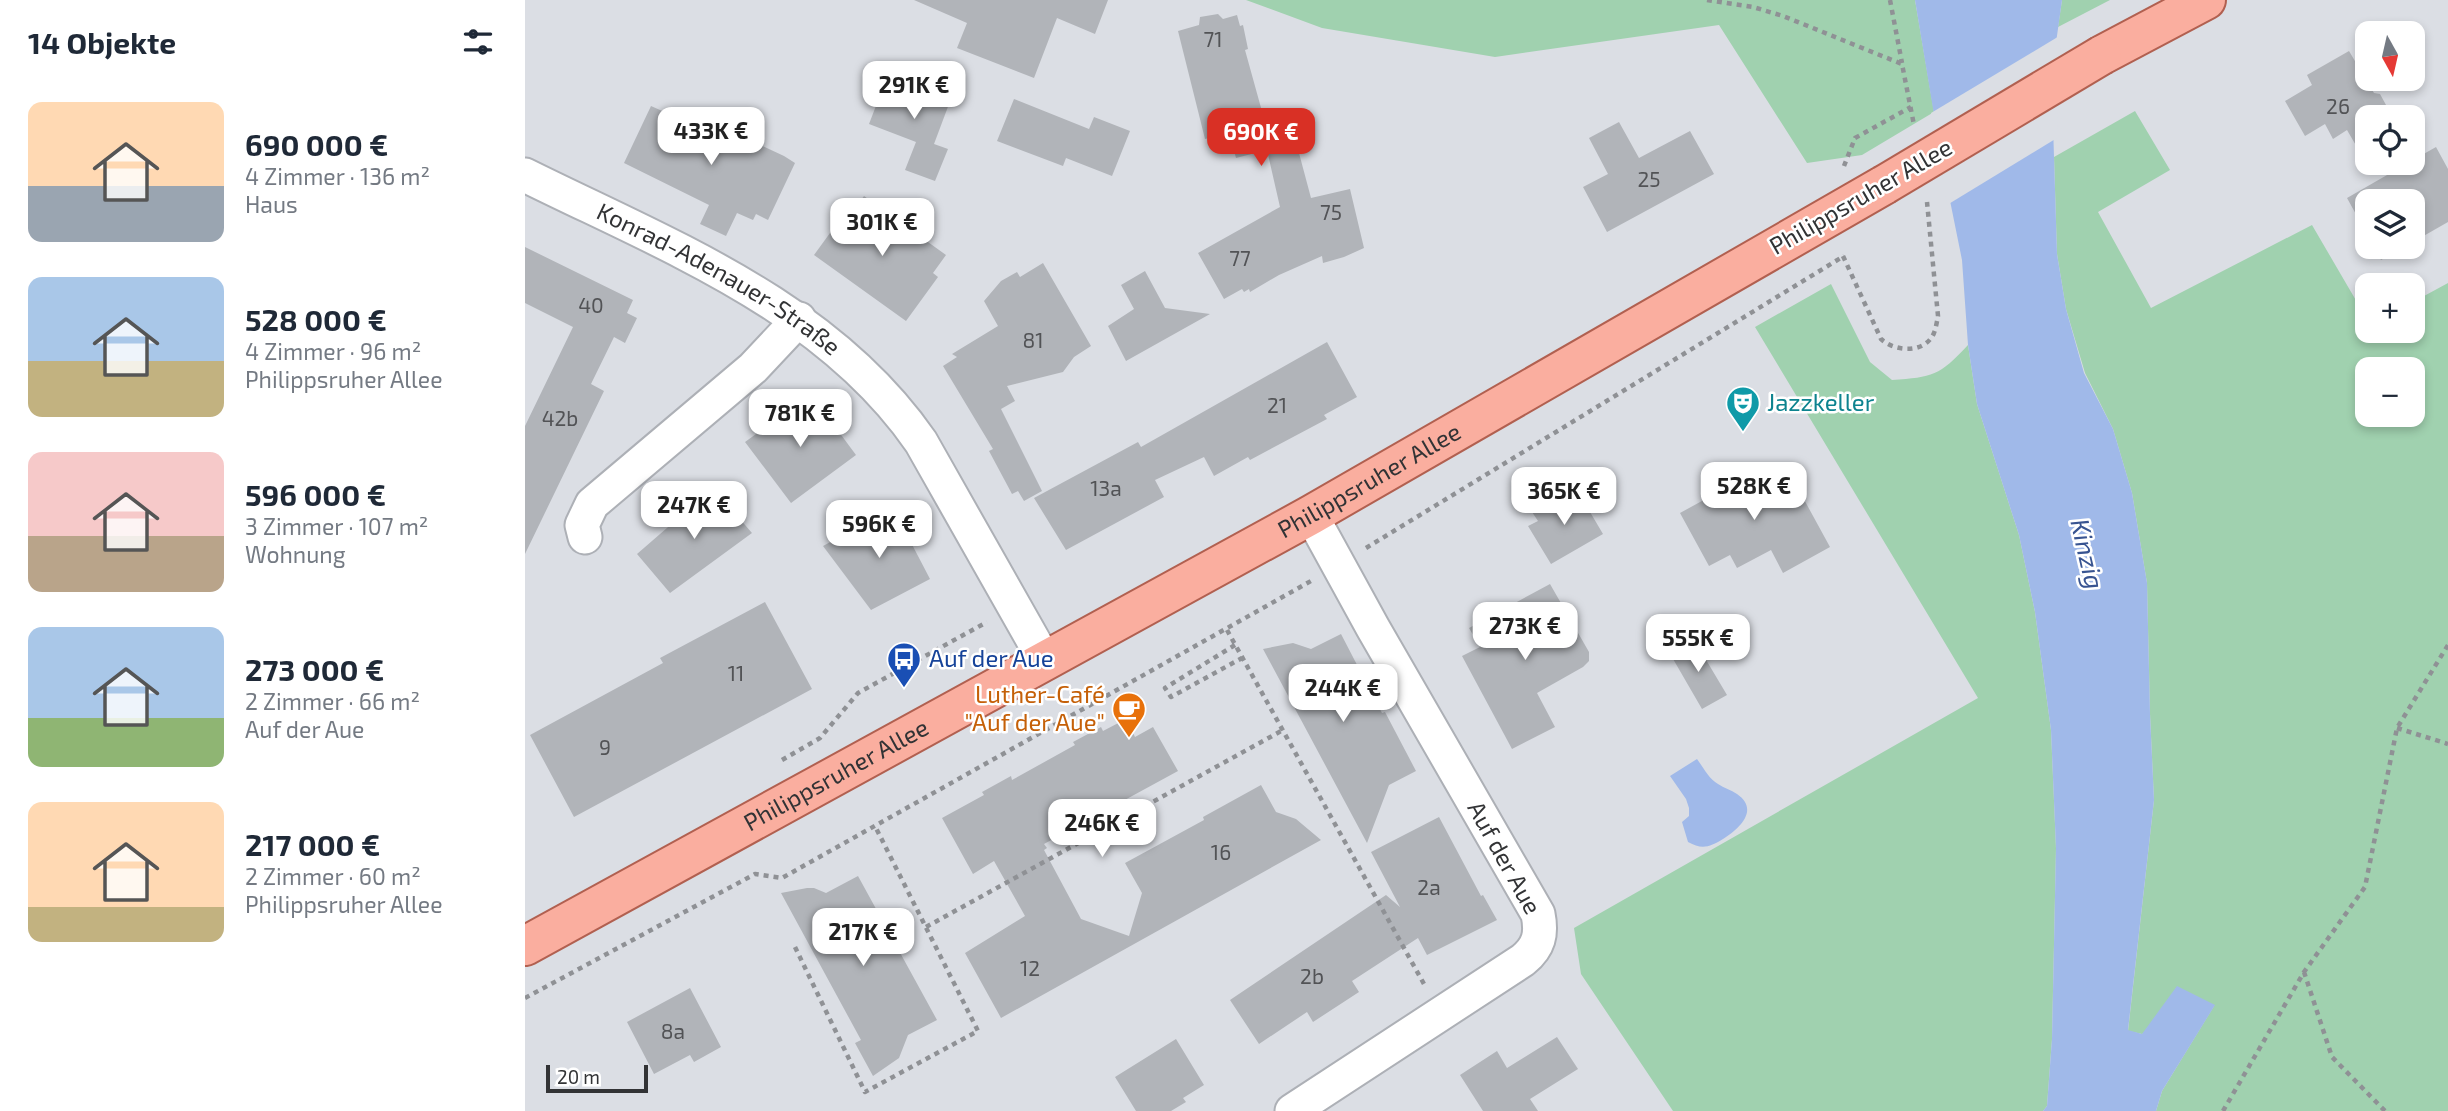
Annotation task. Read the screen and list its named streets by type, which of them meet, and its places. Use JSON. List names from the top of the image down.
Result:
{
  "streets": {
    "main road": ["Philippsruher Allee"],
    "street": ["Konrad-Adenauer-Straße", "Auf der Aue"]
  },
  "crossings": [
    ["Philippsruher Allee", "Konrad-Adenauer-Straße"],
    ["Philippsruher Allee", "Auf der Aue"]
  ],
  "water": ["Kinzig"],
  "places": {
    "theatre": ["Jazzkeller"],
    "bus stop": ["Auf der Aue"],
    "cafe": ["Luther-Café \"Auf der Aue\""]
  },
  "house_numbers": [
    "71",
    "26",
    "25",
    "75",
    "77",
    "40",
    "81",
    "21",
    "42b",
    "13a",
    "11",
    "9",
    "16",
    "2a",
    "12",
    "2b",
    "8a"
  ],
  "scale_bar": "20 m",
  "north": "bottom",
  "page": {
    "heading": "14 Objekte",
    "map_buttons": ["+", "−"],
    "price": [
      "291K €",
      "433K €",
      "690K €",
      "301K €",
      "781K €",
      "528K €",
      "365K €",
      "247K €",
      "596K €",
      "273K €",
      "555K €",
      "244K €",
      "246K €",
      "217K €"
    ],
    "list": [
      {
        "name": "690 000 €",
        "note": "4 Zimmer · 136 m² · Haus"
      },
      {
        "name": "528 000 €",
        "note": "4 Zimmer · 96 m² · Philippsruher Allee"
      },
      {
        "name": "596 000 €",
        "note": "3 Zimmer · 107 m² · Wohnung"
      },
      {
        "name": "273 000 €",
        "note": "2 Zimmer · 66 m² · Auf der Aue"
      },
      {
        "name": "217 000 €",
        "note": "2 Zimmer · 60 m² · Philippsruher Allee"
      }
    ],
    "scale": "20 m"
  }
}
